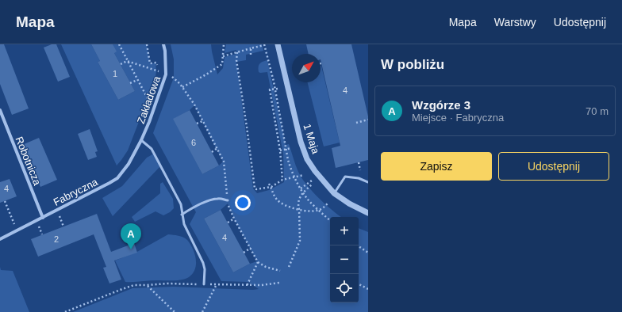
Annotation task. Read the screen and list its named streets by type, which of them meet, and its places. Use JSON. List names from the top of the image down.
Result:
{
  "streets": {
    "street": [
      "Zakładowa",
      "1 Maja",
      "Robotnicza",
      "Fabryczna"
    ]
  },
  "crossings": [
    ["Zakładowa", "Fabryczna"],
    ["Robotnicza", "Fabryczna"]
  ],
  "house_numbers": [
    "1",
    "4",
    "6",
    "4",
    "4",
    "2"
  ],
  "north": "top right",
  "page": {
    "header": "Mapa",
    "nav": ["Mapa", "Warstwy", "Udostępnij"],
    "heading": "W pobliżu",
    "list": [
      {
        "mark": "A",
        "name": "Wzgórze 3",
        "note": "Miejsce · Fabryczna",
        "value": "70 m"
      }
    ],
    "buttons": ["Zapisz", "Udostępnij"],
    "map_buttons": ["+", "−"],
    "pins": "A"
  }
}
